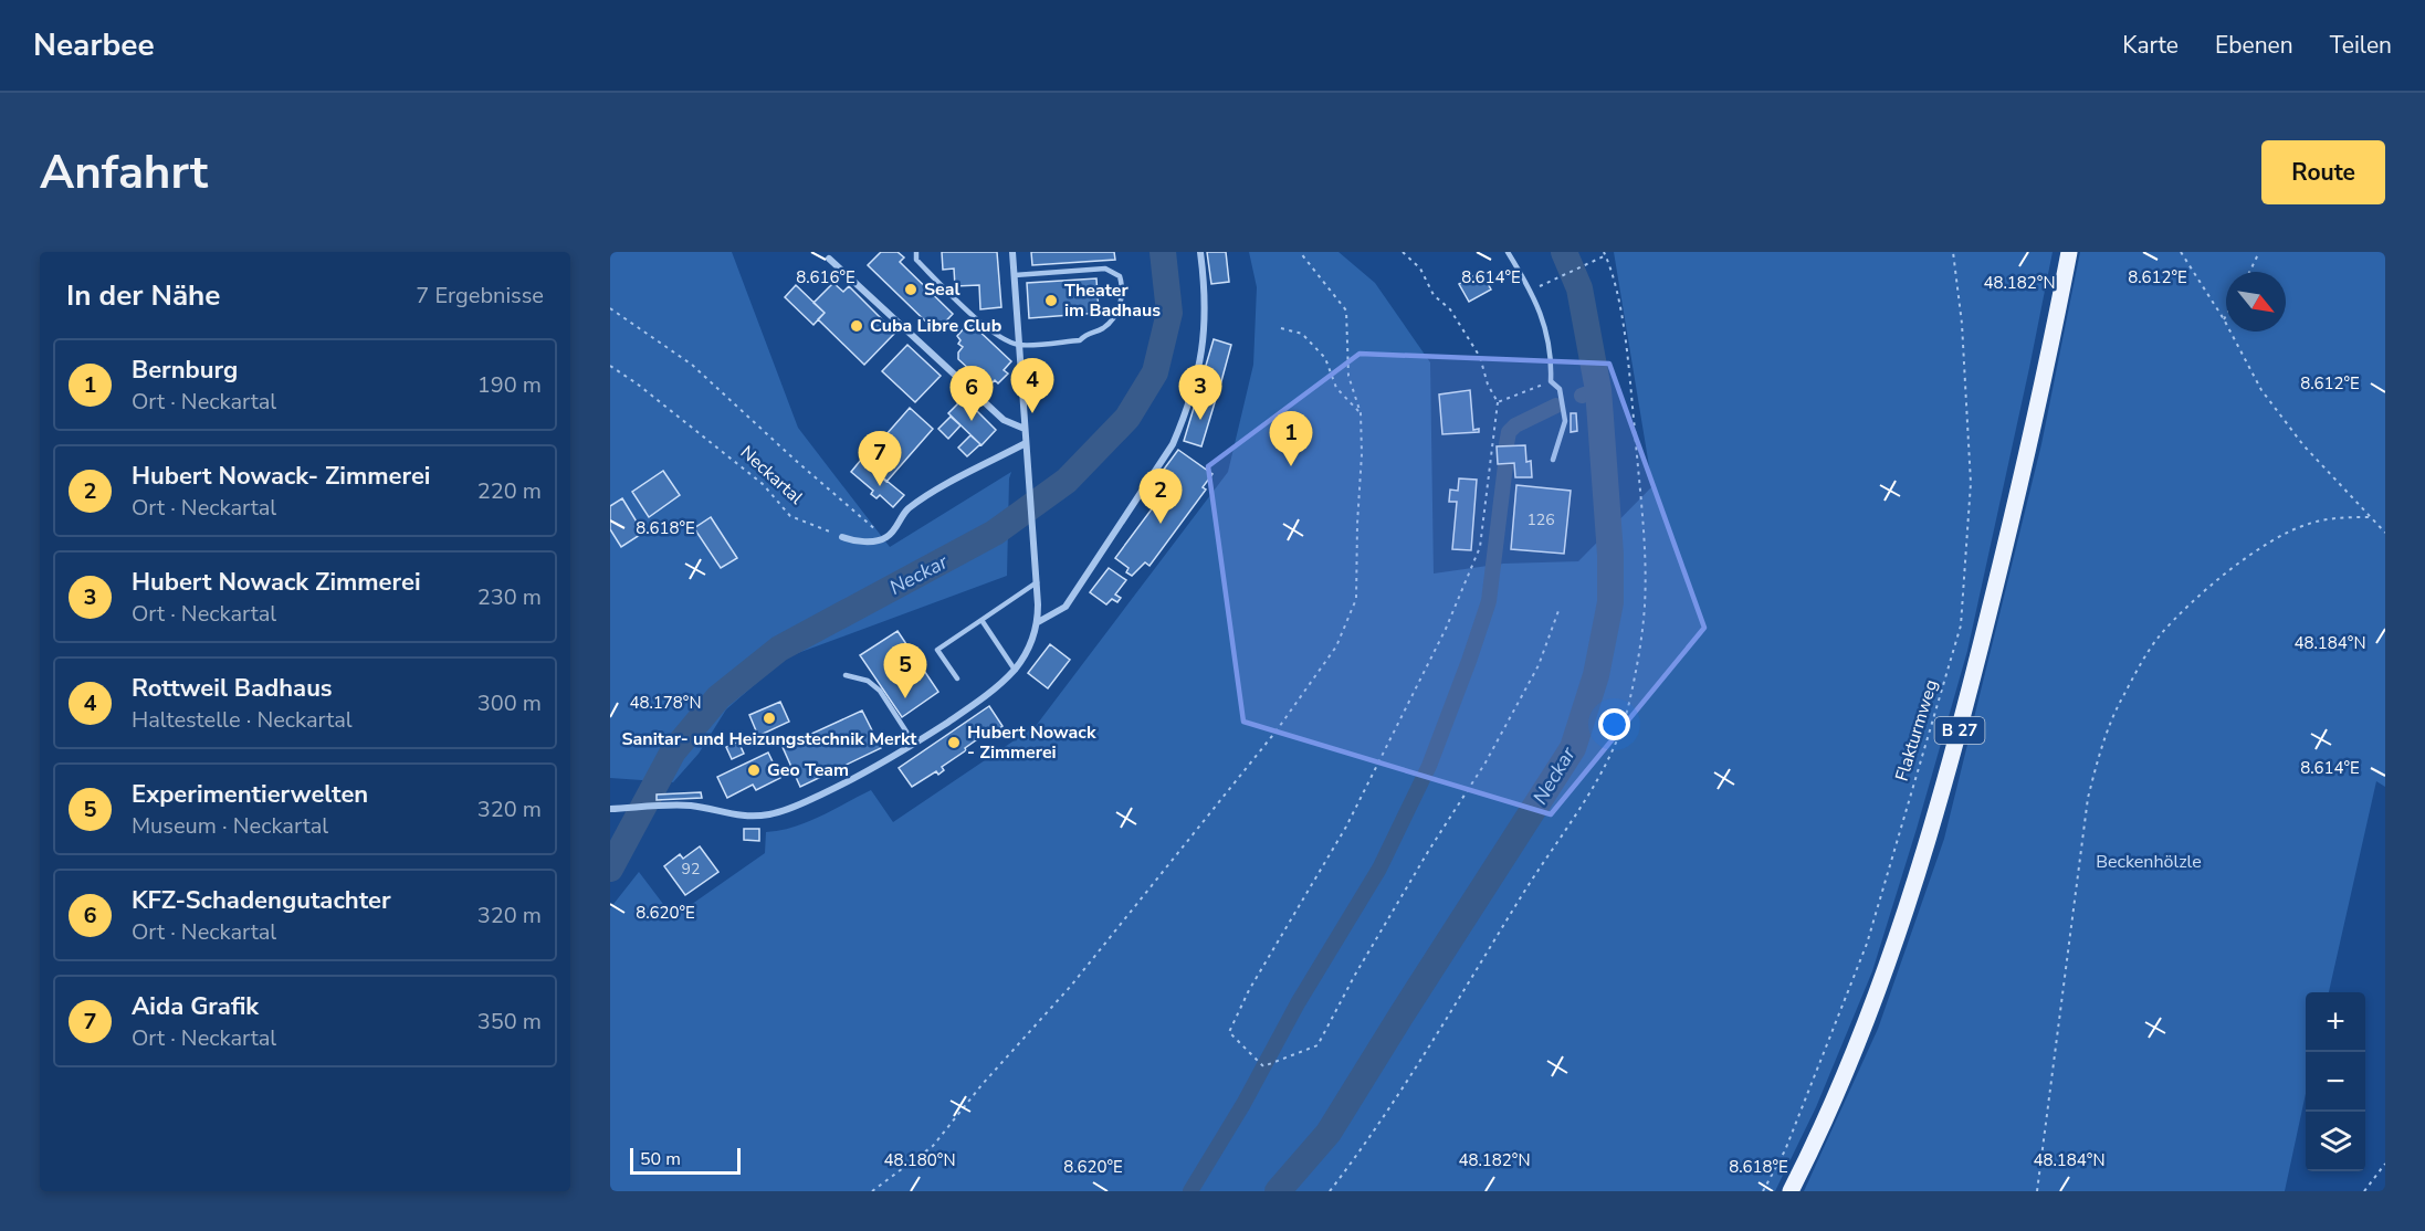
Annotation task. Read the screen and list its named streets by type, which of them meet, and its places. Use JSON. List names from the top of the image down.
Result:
{
  "streets": {
    "main road": ["B 27"],
    "path": ["Neckartal", "Flakturmweg"]
  },
  "water": ["Neckar"],
  "parks": ["Beckenhölzle"],
  "places": [
    "Seal",
    "Theater im Badhaus",
    "Cuba Libre Club",
    "Sanitar- und Heizungstechnik Merkt",
    "Hubert Nowack - Zimmerei",
    "Geo Team"
  ],
  "house_numbers": ["126", "92"],
  "scale_bar": "50 m",
  "north": "bottom right",
  "page": {
    "header": "Nearbee",
    "nav": ["Karte", "Ebenen", "Teilen"],
    "buttons": "Route",
    "title": "Anfahrt",
    "heading": ["In der Nähe", "7 Ergebnisse"],
    "list": [
      {
        "mark": "1",
        "name": "Bernburg",
        "note": "Ort · Neckartal",
        "value": "190 m"
      },
      {
        "mark": "2",
        "name": "Hubert Nowack- Zimmerei",
        "note": "Ort · Neckartal",
        "value": "220 m"
      },
      {
        "mark": "3",
        "name": "Hubert Nowack Zimmerei",
        "note": "Ort · Neckartal",
        "value": "230 m"
      },
      {
        "mark": "4",
        "name": "Rottweil Badhaus",
        "note": "Haltestelle · Neckartal",
        "value": "300 m"
      },
      {
        "mark": "5",
        "name": "Experimentierwelten",
        "note": "Museum · Neckartal",
        "value": "320 m"
      },
      {
        "mark": "6",
        "name": "KFZ-Schadengutachter",
        "note": "Ort · Neckartal",
        "value": "320 m"
      },
      {
        "mark": "7",
        "name": "Aida Grafik",
        "note": "Ort · Neckartal",
        "value": "350 m"
      }
    ],
    "pins": [
      "4",
      "3",
      "6",
      "1",
      "7",
      "2",
      "5"
    ],
    "map_buttons": ["+", "−"],
    "scale": "50 m"
  },
  "coordinates": [
    "8.612°E",
    "8.616°E",
    "8.614°E",
    "48.182°N",
    "8.618°E",
    "48.184°N",
    "48.178°N",
    "8.620°E",
    "48.180°N"
  ]
}
